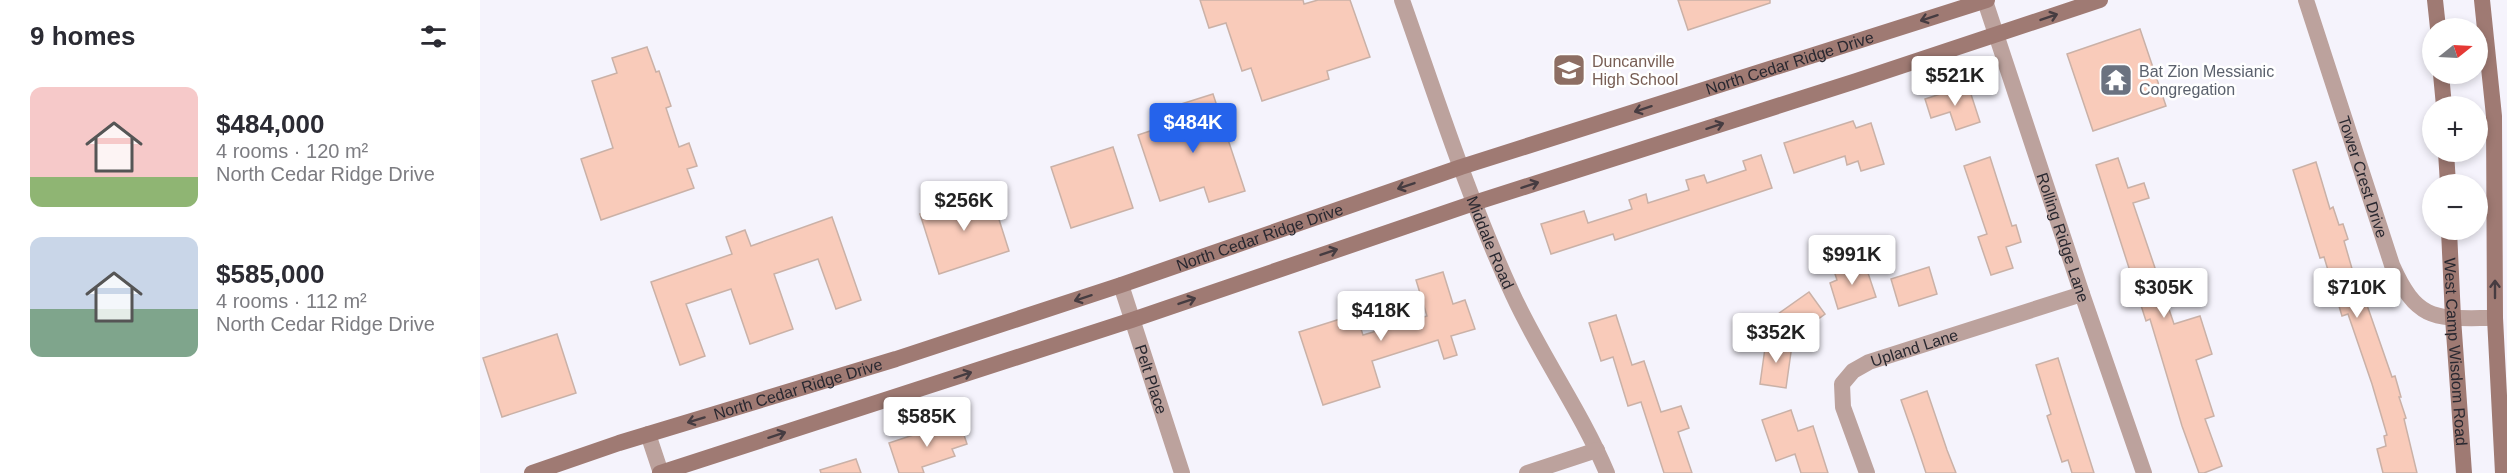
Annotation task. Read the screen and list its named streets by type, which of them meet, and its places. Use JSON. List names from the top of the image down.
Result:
{
  "streets": {
    "main road": ["North Cedar Ridge Drive", "West Camp Wisdom Road"],
    "street": [
      "Tower Crest Drive",
      "Rolling Ridge Lane",
      "Middale Road",
      "Upland Lane",
      "Pelt Place"
    ]
  },
  "crossings": [
    ["North Cedar Ridge Drive", "Rolling Ridge Lane"],
    ["North Cedar Ridge Drive", "Middale Road"],
    ["North Cedar Ridge Drive", "Pelt Place"],
    ["Tower Crest Drive", "West Camp Wisdom Road"],
    ["Rolling Ridge Lane", "Upland Lane"]
  ],
  "places": {
    "school or university": ["Duncanville High School"],
    "temple": ["Bat Zion Messianic Congregation"]
  },
  "north": "right",
  "page": {
    "heading": "9 homes",
    "map_buttons": ["+", "−"],
    "price": [
      "$521K",
      "$484K",
      "$256K",
      "$991K",
      "$305K",
      "$710K",
      "$418K",
      "$352K",
      "$585K"
    ],
    "list": [
      {
        "name": "$484,000",
        "note": "4 rooms · 120 m² · North Cedar Ridge Drive"
      },
      {
        "name": "$585,000",
        "note": "4 rooms · 112 m² · North Cedar Ridge Drive"
      }
    ]
  }
}
